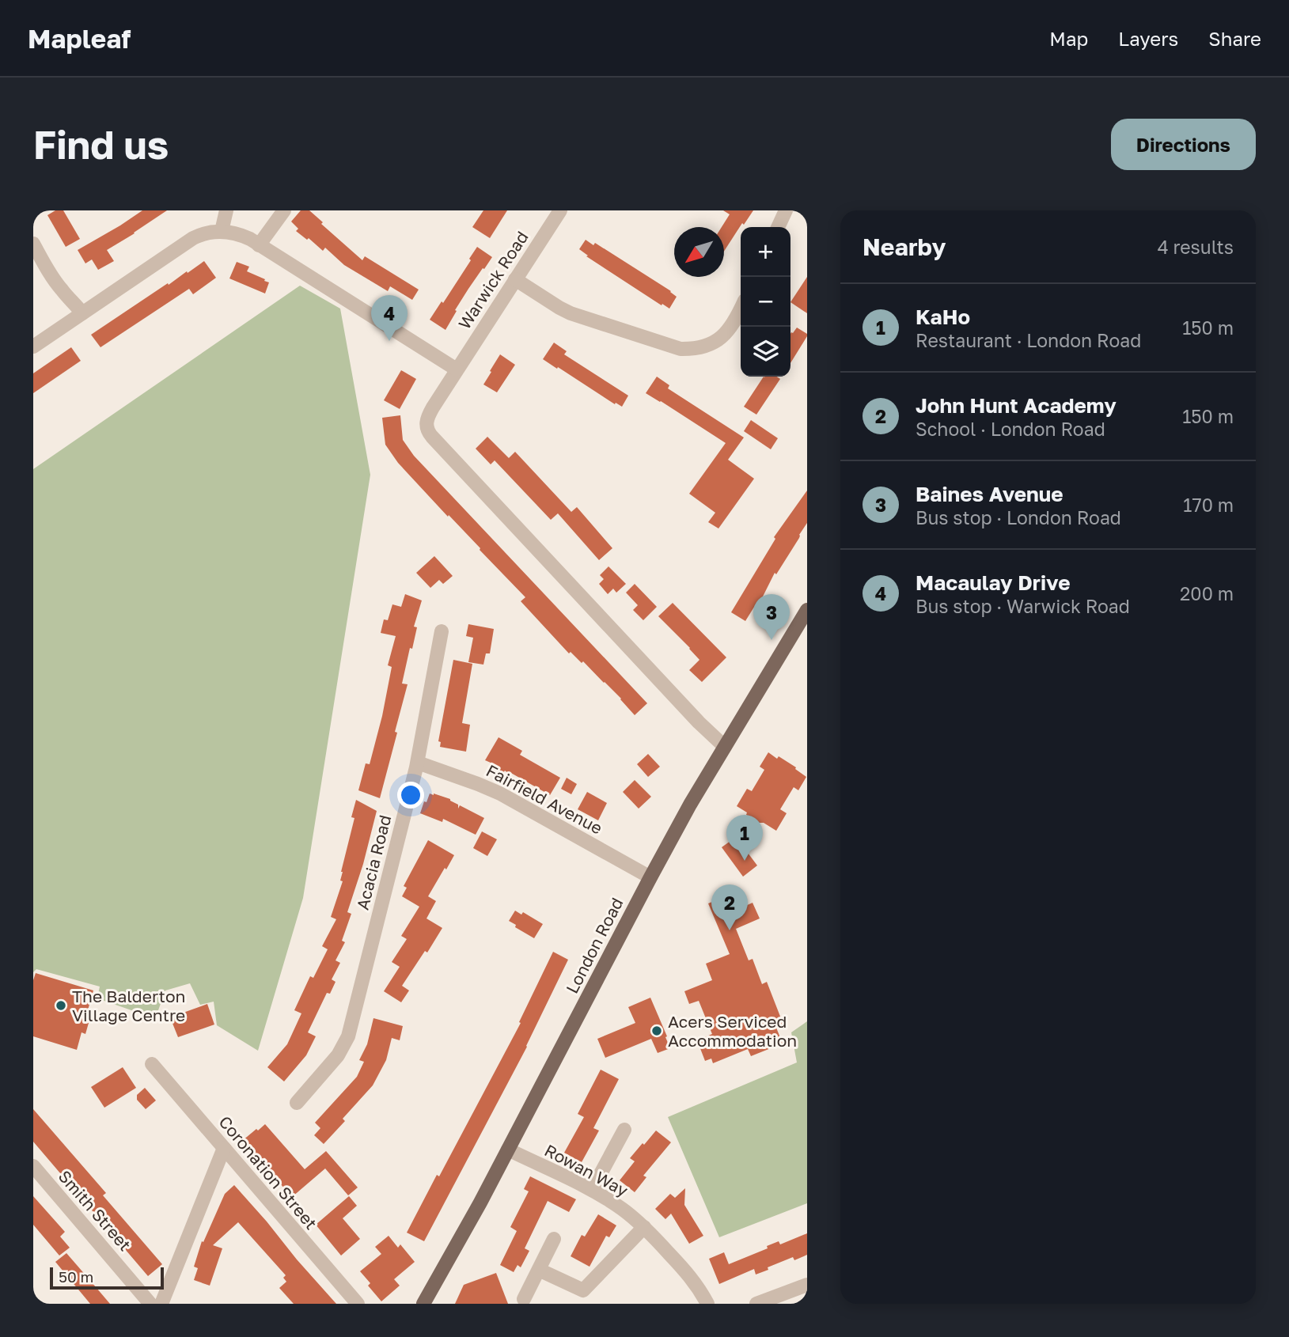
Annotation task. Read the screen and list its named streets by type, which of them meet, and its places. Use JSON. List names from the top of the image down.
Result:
{
  "streets": {
    "main road": ["London Road"],
    "street": [
      "Warwick Road",
      "Fairfield Avenue",
      "Acacia Road",
      "Rowan Way",
      "Coronation Street",
      "Smith Street"
    ]
  },
  "crossings": [
    ["Warwick Road", "London Road"],
    ["Fairfield Avenue", "Acacia Road"],
    ["Fairfield Avenue", "London Road"],
    ["London Road", "Rowan Way"]
  ],
  "places": ["The Balderton Village Centre", "Acers Serviced Accommodation"],
  "scale_bar": "50 m",
  "north": "bottom left",
  "page": {
    "header": "Mapleaf",
    "nav": ["Map", "Layers", "Share"],
    "buttons": "Directions",
    "title": "Find us",
    "heading": ["Nearby", "4 results"],
    "map_buttons": ["+", "−"],
    "list": [
      {
        "mark": "1",
        "name": "KaHo",
        "note": "Restaurant · London Road",
        "value": "150 m"
      },
      {
        "mark": "2",
        "name": "John Hunt Academy",
        "note": "School · London Road",
        "value": "150 m"
      },
      {
        "mark": "3",
        "name": "Baines Avenue",
        "note": "Bus stop · London Road",
        "value": "170 m"
      },
      {
        "mark": "4",
        "name": "Macaulay Drive",
        "note": "Bus stop · Warwick Road",
        "value": "200 m"
      }
    ],
    "pins": [
      "4",
      "3",
      "1",
      "2"
    ],
    "scale": "50 m"
  }
}
